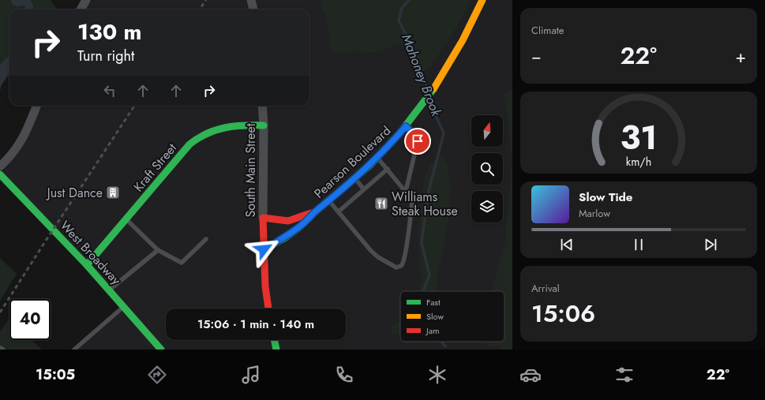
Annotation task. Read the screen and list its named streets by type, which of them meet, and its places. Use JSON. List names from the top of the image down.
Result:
{
  "streets": {
    "street": [
      "Pearson Boulevard",
      "Kraft Street",
      "South Main Street",
      "West Broadway"
    ]
  },
  "crossings": [
    ["Pearson Boulevard", "South Main Street"],
    ["Kraft Street", "South Main Street"],
    ["Kraft Street", "West Broadway"]
  ],
  "water": ["Mahoney Brook"],
  "places": {
    "building": ["Just Dance"],
    "restaurant": ["Williams Steak House"]
  },
  "legend": ["Fast", "Slow", "Jam"],
  "north": "top",
  "page": {
    "tile": [
      "Climate",
      ["Arrival", "15:06"]
    ],
    "turn": ["130 m", "Turn right"],
    "heat": ["−", "22°", "+"],
    "song": ["Slow Tide", "Marlow"],
    "limit": "40",
    "trip": "15:06 · 1 min · 140 m",
    "tabs": ["15:05", "22°"],
    "gauge": ["31", "km/h"]
  }
}
